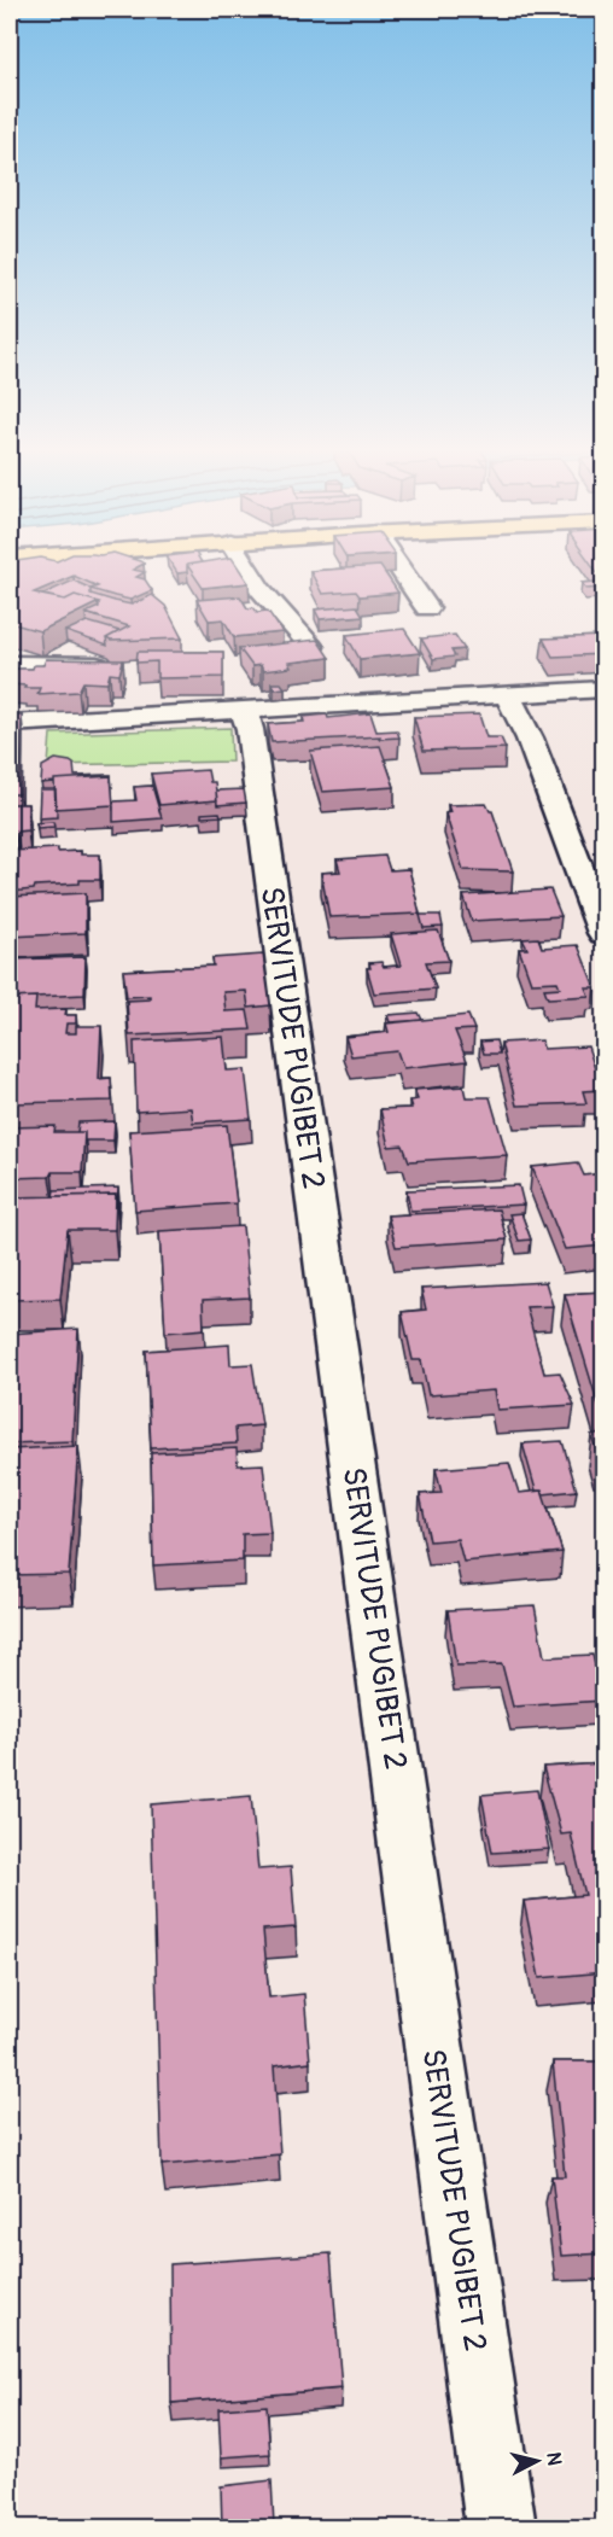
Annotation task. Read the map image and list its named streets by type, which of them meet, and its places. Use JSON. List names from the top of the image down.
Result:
{
  "streets": {
    "street": ["SERVITUDE PUGIBET 2"]
  },
  "north": "right"
}
